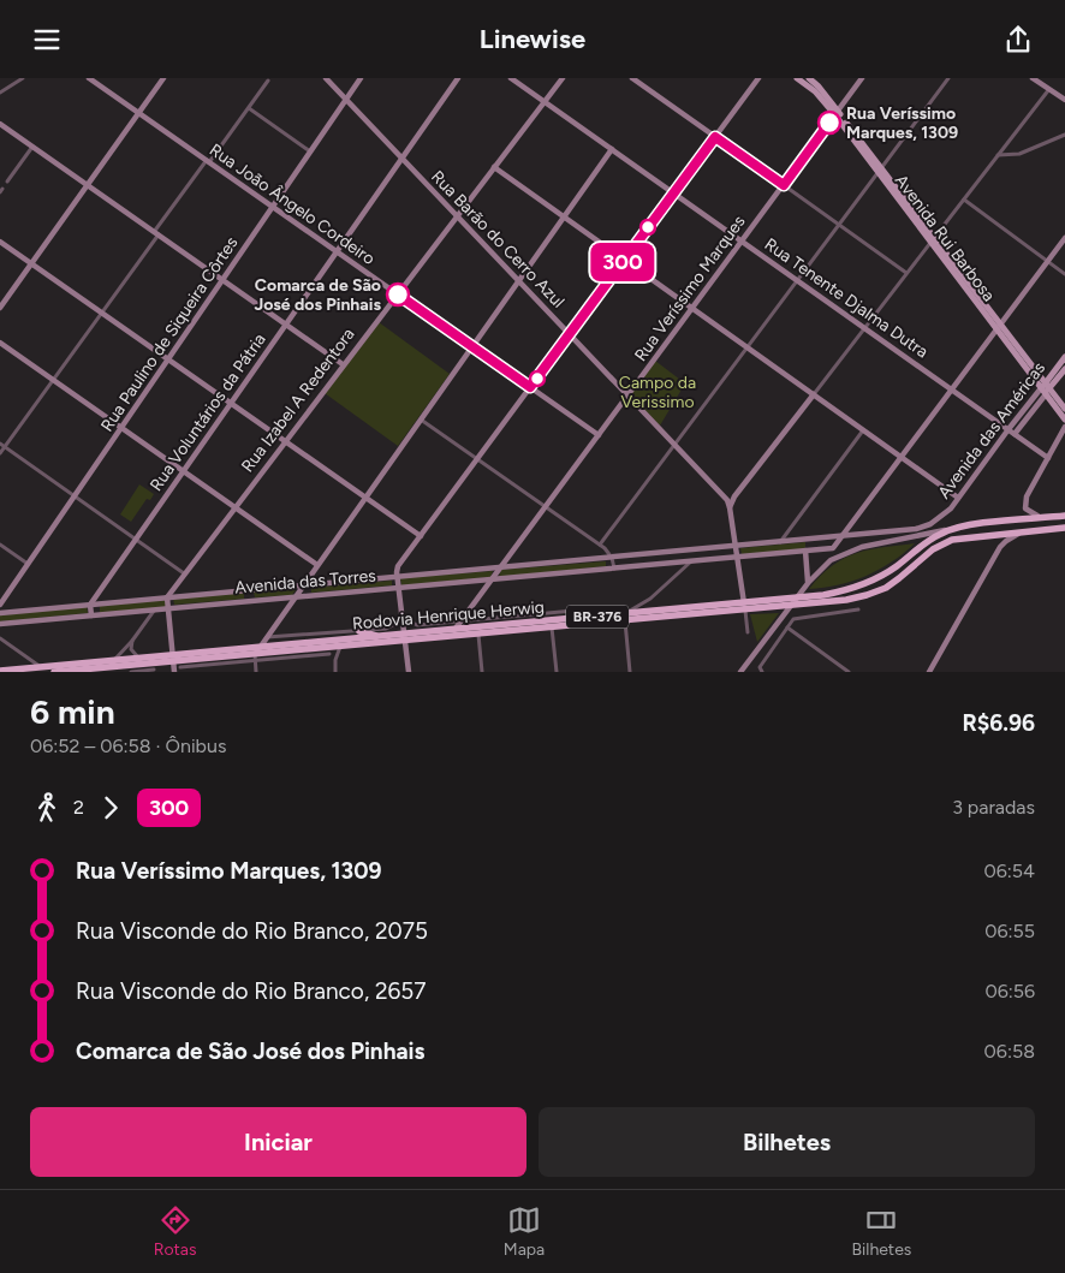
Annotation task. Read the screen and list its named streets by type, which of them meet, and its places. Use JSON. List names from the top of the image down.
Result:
{
  "streets": {
    "highway": ["Rodovia Henrique Herwig", "BR-376"],
    "main road": [
      "Rua João Ângelo Cordeiro",
      "Avenida Rui Barbosa",
      "Rua Barão do Cerro Azul",
      "Rua Veríssimo Marques",
      "Rua Tenente Djalma Dutra",
      "Rua Paulino de Siqueira Côrtes",
      "Rua Izabel A Redentora",
      "Rua Voluntários da Pátria",
      "Avenida das Américas",
      "Avenida das Torres"
    ]
  },
  "crossings": [
    ["Rua João Ângelo Cordeiro", "Rua Veríssimo Marques"],
    ["Rua João Ângelo Cordeiro", "Rua Paulino de Siqueira Côrtes"],
    ["Rua João Ângelo Cordeiro", "Rua Izabel A Redentora"],
    ["Rua João Ângelo Cordeiro", "Rua Voluntários da Pátria"],
    ["Avenida Rui Barbosa", "Rua Veríssimo Marques"],
    ["Avenida Rui Barbosa", "Avenida das Américas"],
    ["Rua Barão do Cerro Azul", "Rua Veríssimo Marques"],
    ["Rua Barão do Cerro Azul", "Rua Paulino de Siqueira Côrtes"],
    ["Rua Barão do Cerro Azul", "Rua Izabel A Redentora"],
    ["Rua Barão do Cerro Azul", "Rua Voluntários da Pátria"],
    ["Rua Barão do Cerro Azul", "Avenida das Torres"],
    ["Rua Barão do Cerro Azul", "Rodovia Henrique Herwig"],
    ["Rua Veríssimo Marques", "Rua Tenente Djalma Dutra"],
    ["Rua Veríssimo Marques", "Avenida das Torres"],
    ["Rua Veríssimo Marques", "Rodovia Henrique Herwig"],
    ["Rua Tenente Djalma Dutra", "Rua Izabel A Redentora"],
    ["Rua Tenente Djalma Dutra", "Avenida das Américas"],
    ["Rua Izabel A Redentora", "Avenida das Torres"],
    ["Rua Voluntários da Pátria", "Avenida das Torres"],
    ["Avenida das Américas", "Avenida das Torres"]
  ],
  "parks": ["Campo da Verissimo"],
  "places": ["Rua Veríssimo Marques, 1309", "Comarca de São José dos Pinhais"],
  "lines": ["bus line 300"],
  "page": {
    "header": "Linewise",
    "on_map": "300",
    "heading": ["6 min", "06:52 – 06:58 · Ônibus", "R$6.96"],
    "legs": ["2", "300", "3 paradas"],
    "list": [
      {
        "name": "Rua Veríssimo Marques, 1309",
        "value": "06:54"
      },
      {
        "name": "Rua Visconde do Rio Branco, 2075",
        "value": "06:55"
      },
      {
        "name": "Rua Visconde do Rio Branco, 2657",
        "value": "06:56"
      },
      {
        "name": "Comarca de São José dos Pinhais",
        "value": "06:58"
      }
    ],
    "buttons": ["Iniciar", "Bilhetes"],
    "tabs": ["Rotas", "Mapa", "Bilhetes"]
  }
}
